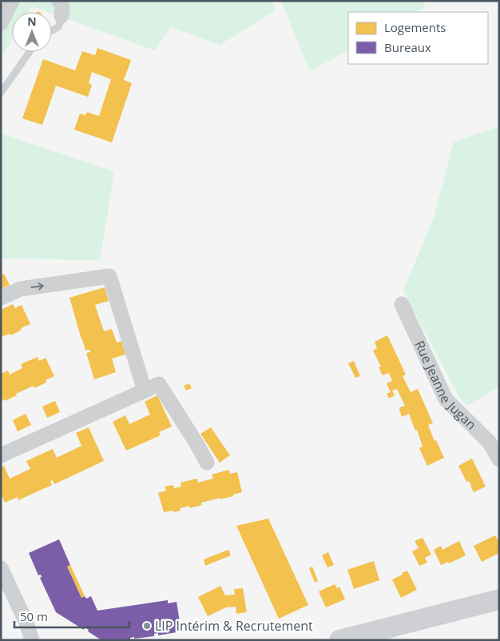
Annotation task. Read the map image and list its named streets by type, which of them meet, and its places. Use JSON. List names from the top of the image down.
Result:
{
  "streets": {
    "street": ["Rue Jeanne Jugan"]
  },
  "places": ["LIP Intérim & Recrutement"],
  "legend": ["Logements", "Bureaux"],
  "scale_bar": "50 m",
  "north": "top"
}
